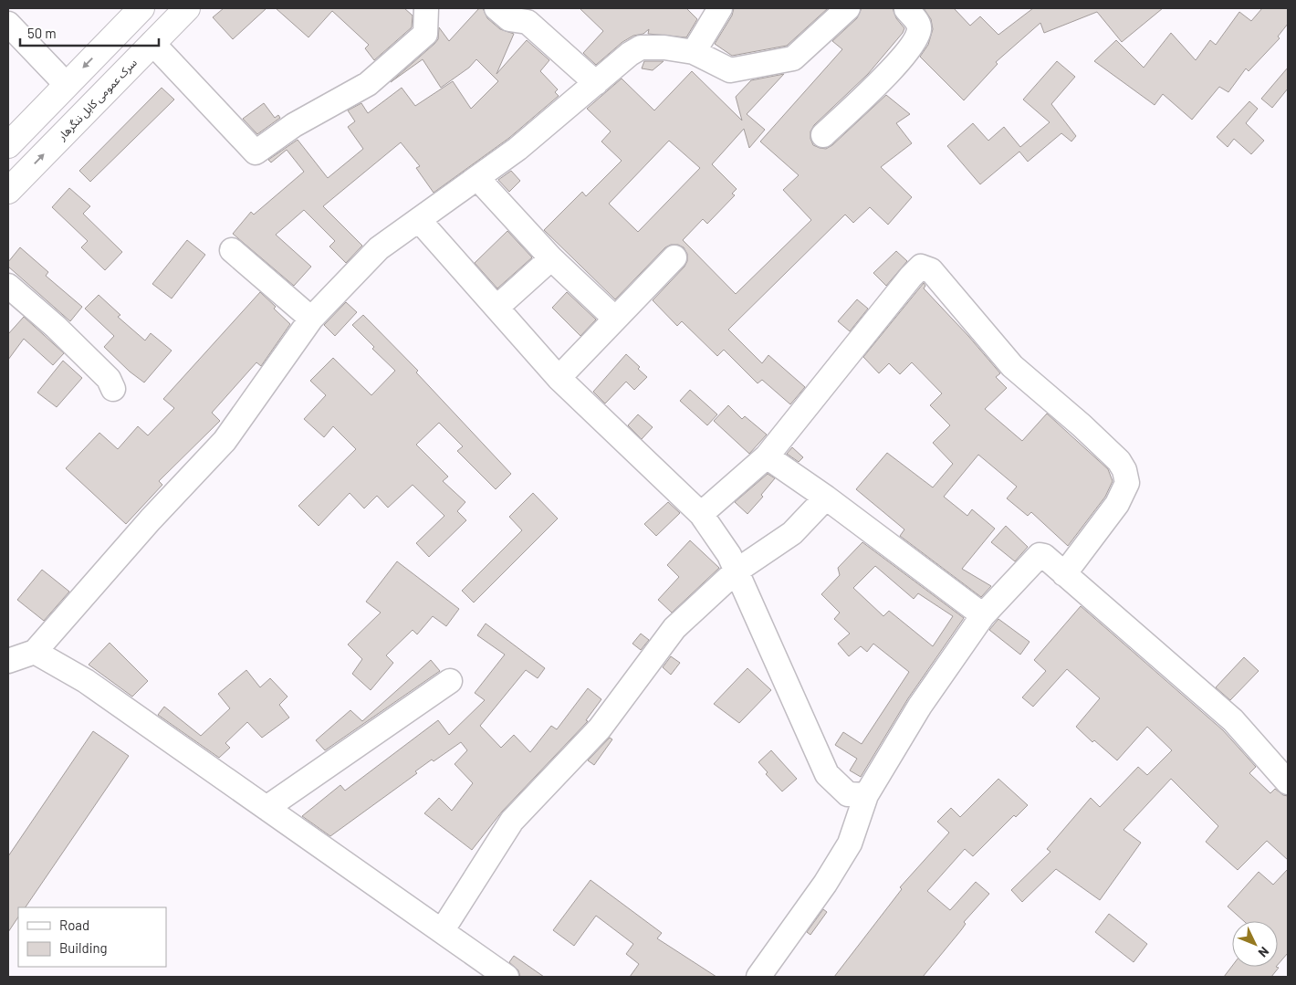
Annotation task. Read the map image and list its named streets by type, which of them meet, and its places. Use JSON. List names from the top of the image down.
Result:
{
  "streets": {
    "highway": ["سرک عمومی کابل ننگرهار"]
  },
  "legend": ["Road", "Building"],
  "scale_bar": "50 m",
  "north": "bottom right"
}
